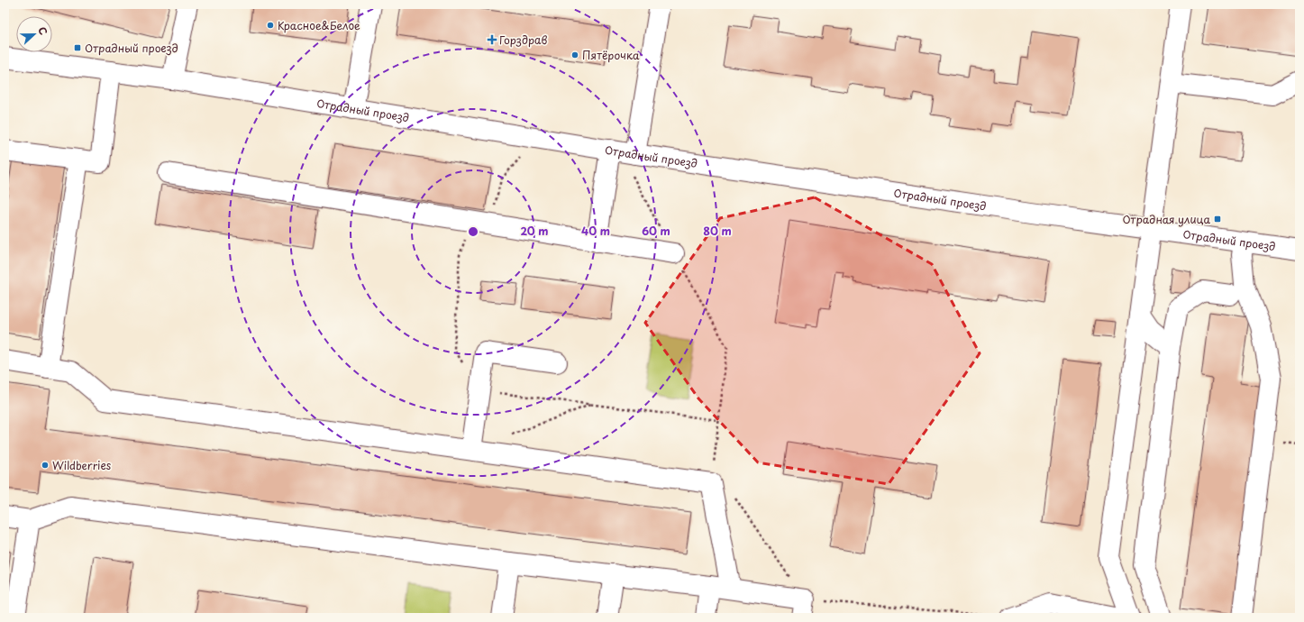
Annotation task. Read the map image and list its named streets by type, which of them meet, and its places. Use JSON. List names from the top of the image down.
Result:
{
  "streets": {
    "street": ["Отрадный проезд"]
  },
  "places": {
    "other": ["Красное&Белое", "Пятёрочка", "Wildberries"],
    "health": ["Горздрав"],
    "transit": ["Отрадный проезд", "Отрадная улица"]
  },
  "north": "right",
  "rings": [
    "20 m",
    "40 m",
    "60 m",
    "80 m"
  ]
}
